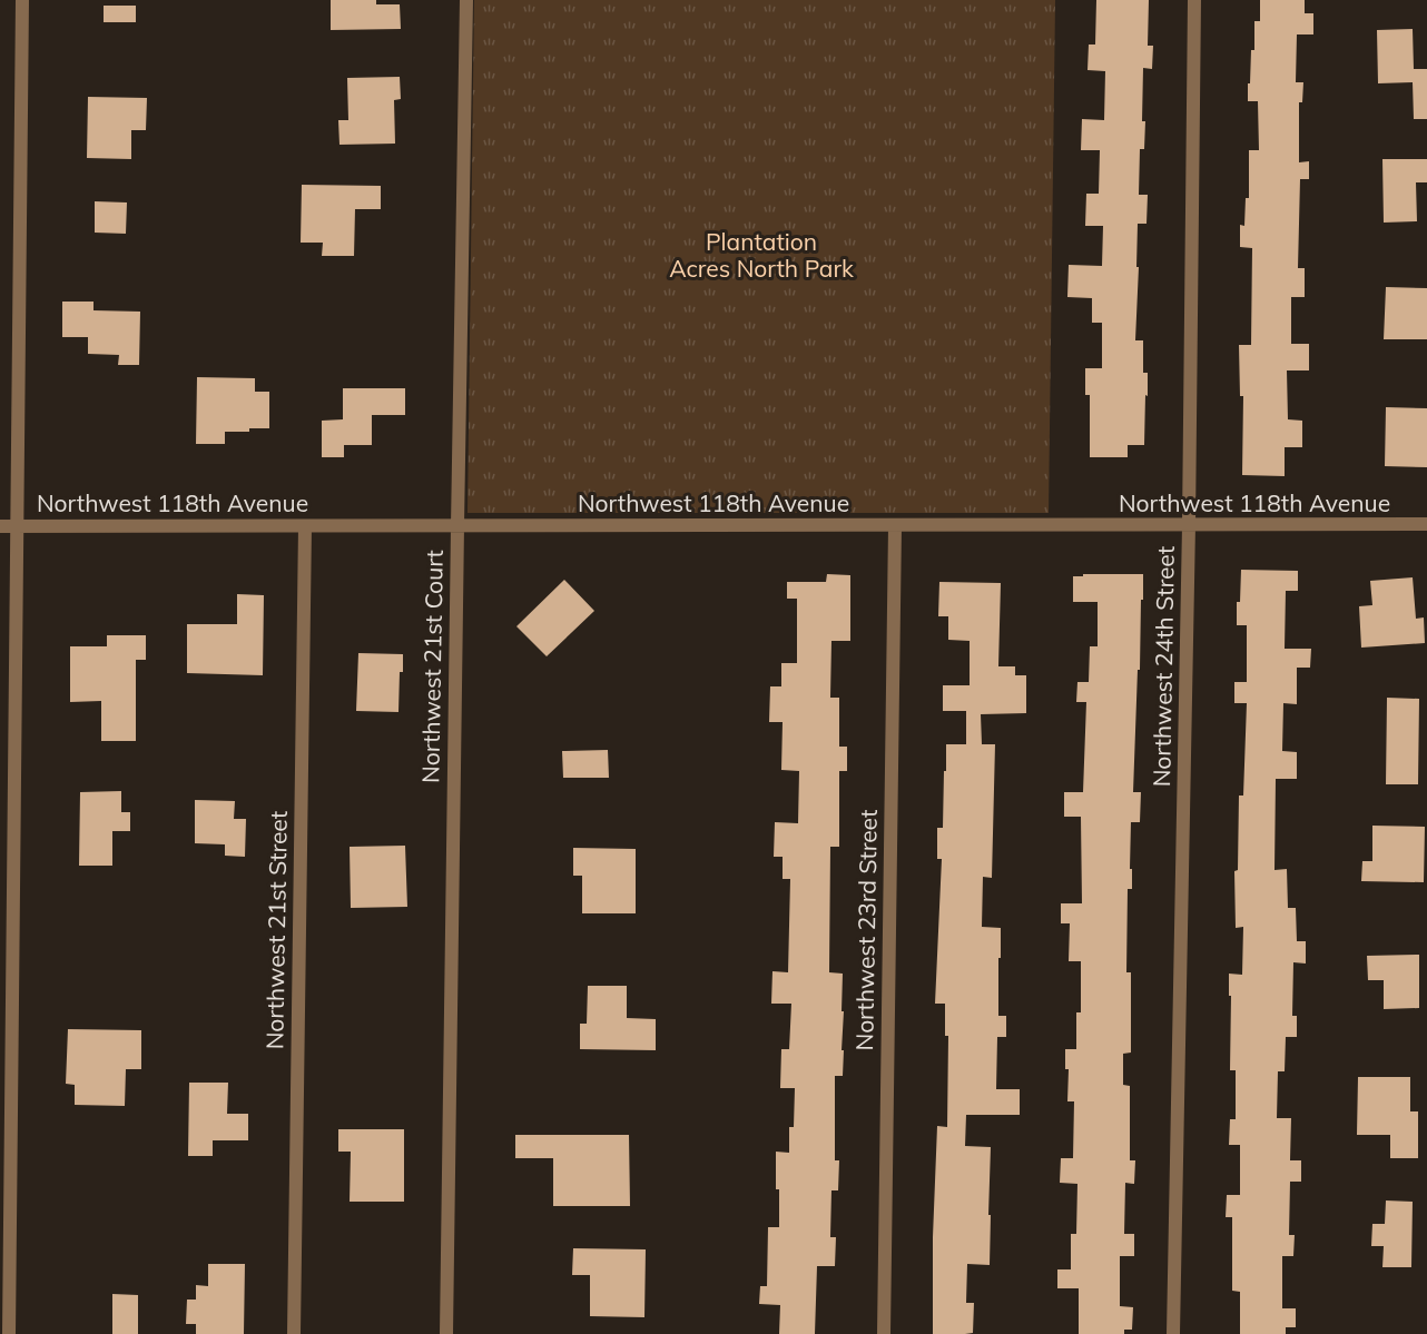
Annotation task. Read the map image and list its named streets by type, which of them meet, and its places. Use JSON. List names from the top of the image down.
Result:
{
  "streets": {
    "street": [
      "Northwest 118th Avenue",
      "Northwest 21st Court",
      "Northwest 24th Street",
      "Northwest 21st Street",
      "Northwest 23rd Street"
    ]
  },
  "crossings": [
    ["Northwest 118th Avenue", "Northwest 21st Court"],
    ["Northwest 118th Avenue", "Northwest 24th Street"],
    ["Northwest 118th Avenue", "Northwest 21st Street"],
    ["Northwest 118th Avenue", "Northwest 23rd Street"]
  ],
  "parks": ["Plantation Acres North Park"]
}
